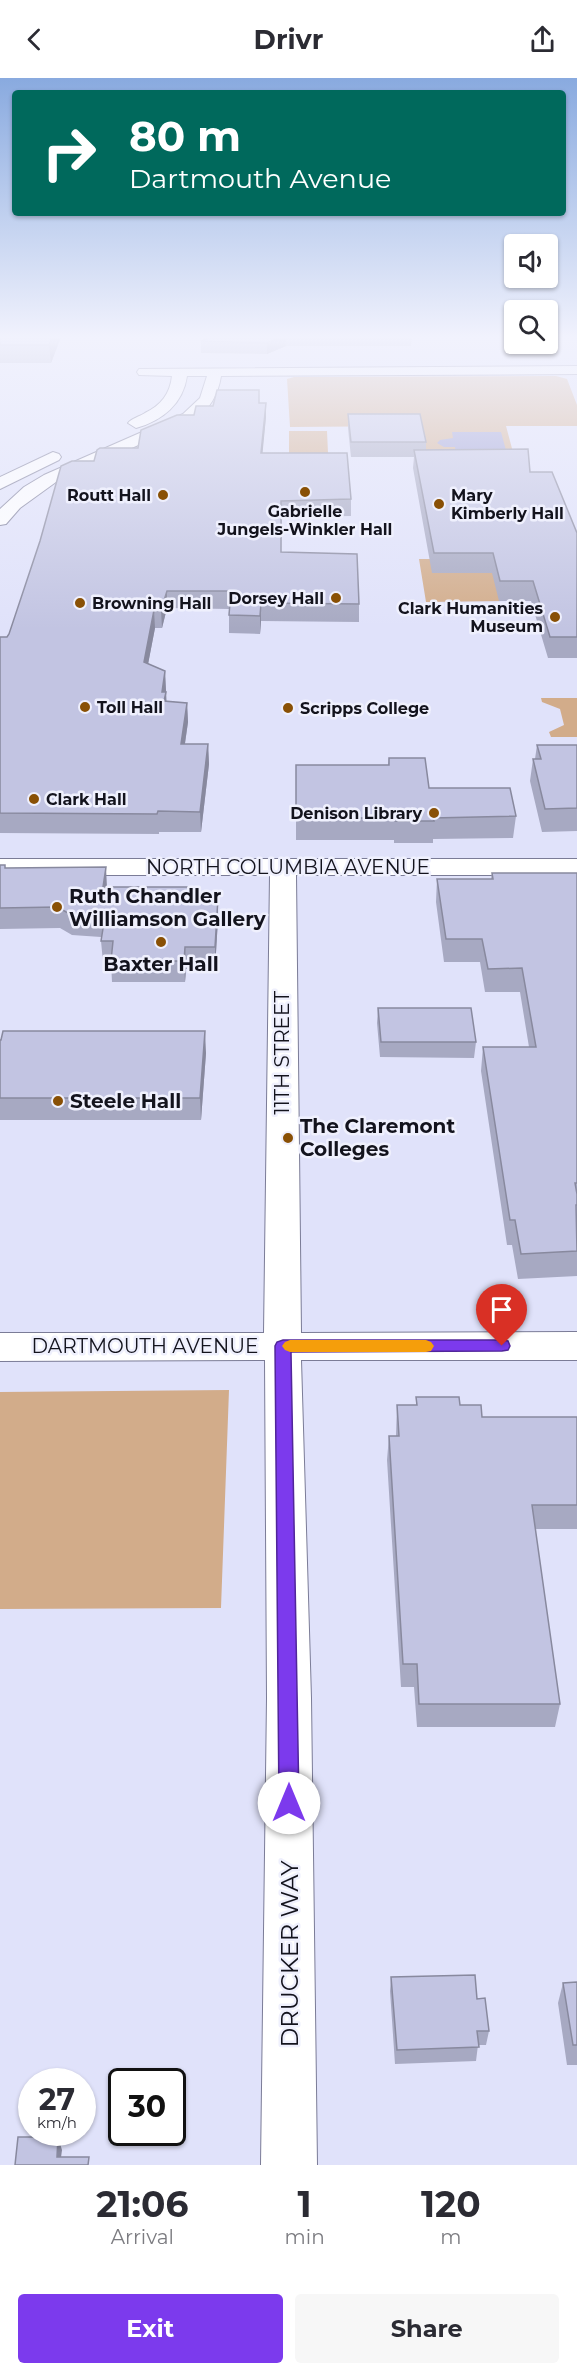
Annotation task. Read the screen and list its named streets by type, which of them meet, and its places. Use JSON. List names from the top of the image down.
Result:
{
  "streets": {
    "street": [
      "NORTH COLUMBIA AVENUE",
      "11TH STREET",
      "DARTMOUTH AVENUE",
      "DRUCKER WAY"
    ]
  },
  "crossings": [
    ["NORTH COLUMBIA AVENUE", "11TH STREET"],
    ["11TH STREET", "DARTMOUTH AVENUE"],
    ["11TH STREET", "DRUCKER WAY"],
    ["DARTMOUTH AVENUE", "DRUCKER WAY"]
  ],
  "places": [
    "Gabrielle Jungels-Winkler Hall",
    "Routt Hall",
    "Mary Kimberly Hall",
    "Dorsey Hall",
    "Browning Hall",
    "Clark Humanities Museum",
    "Toll Hall",
    "Scripps College",
    "Clark Hall",
    "Denison Library",
    "Ruth Chandler Williamson Gallery",
    "Baxter Hall",
    "Steele Hall",
    "The Claremont Colleges"
  ],
  "page": {
    "header": "Drivr",
    "turn": ["80 m", "Dartmouth Avenue"],
    "speed": "27 km/h",
    "limit": "30",
    "eta": [
      "21:06",
      "Arrival",
      "1",
      "min",
      "120",
      "m"
    ],
    "buttons": ["Exit", "Share"]
  }
}
